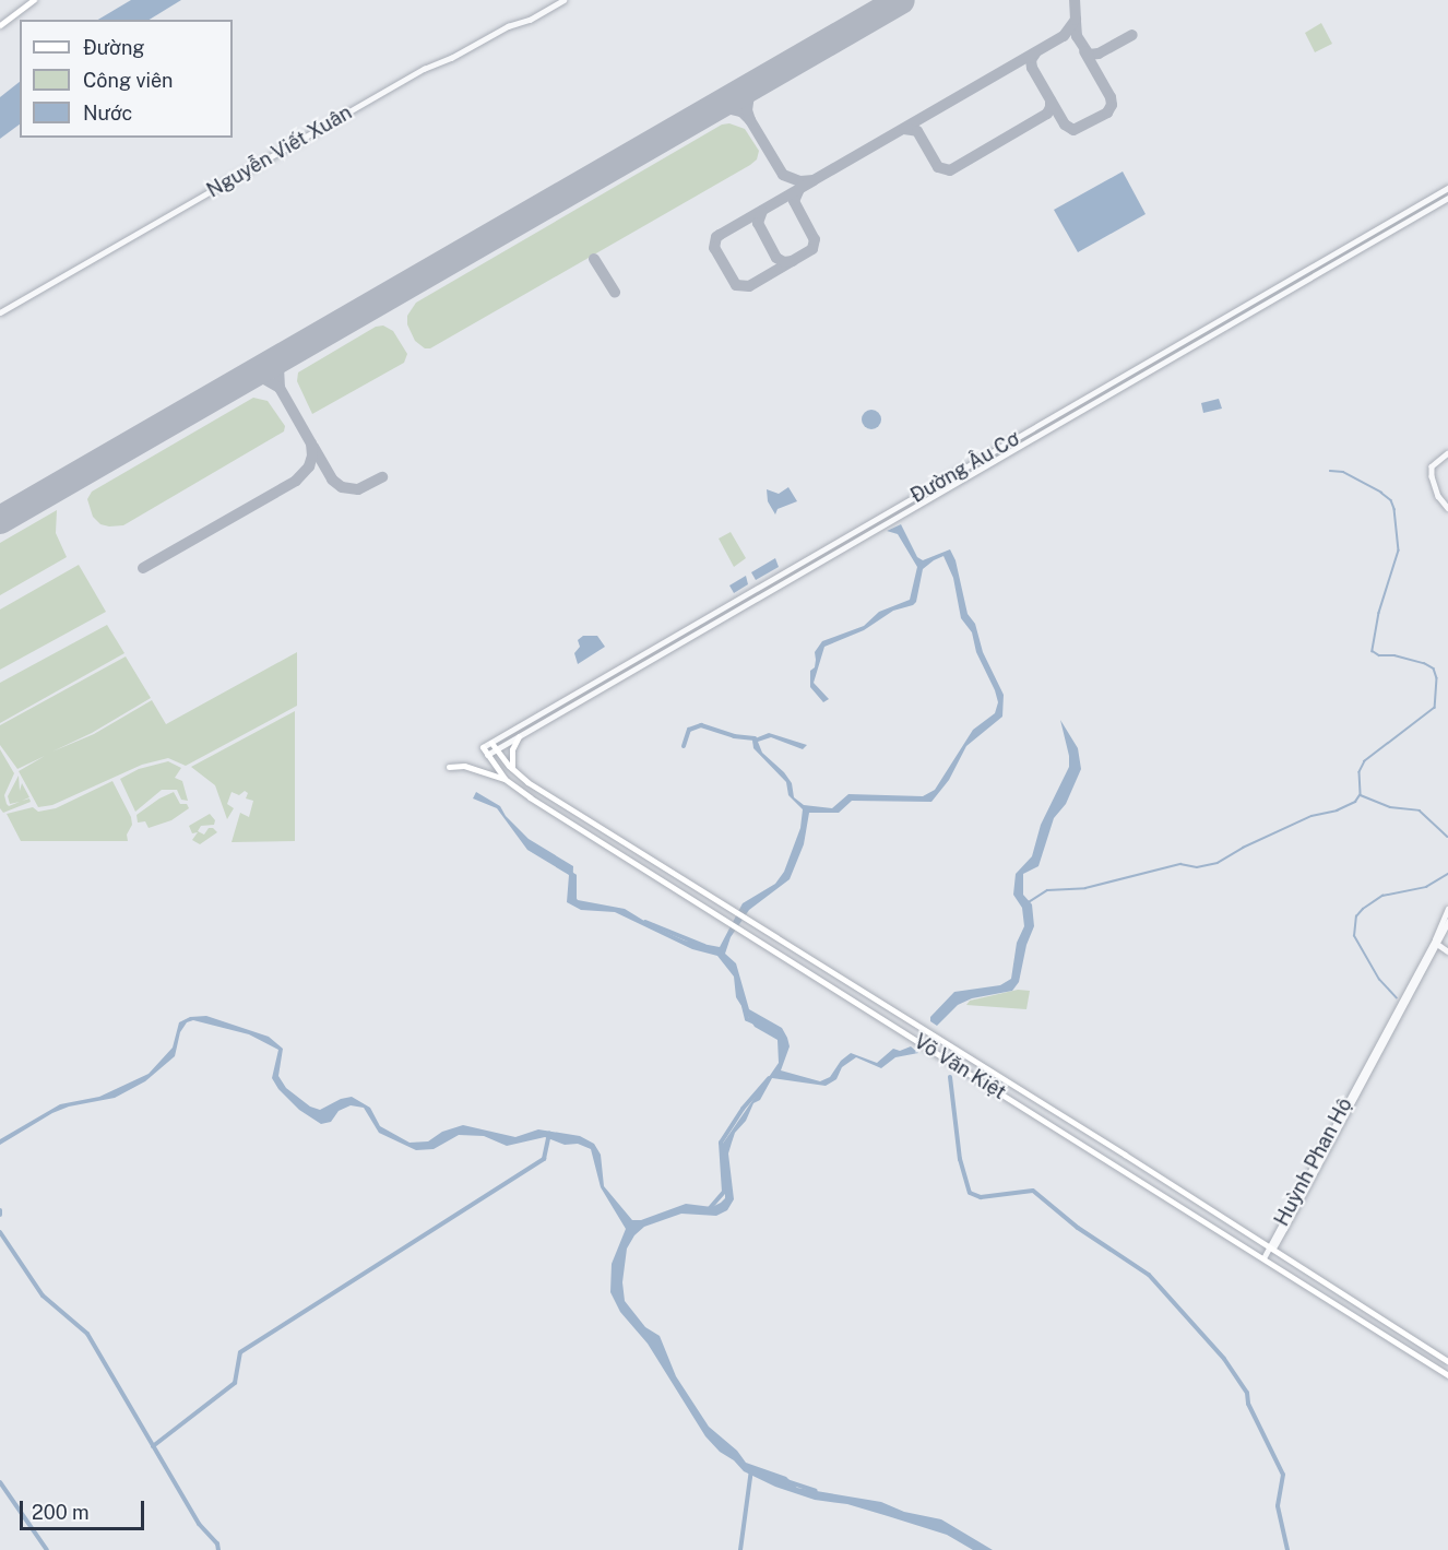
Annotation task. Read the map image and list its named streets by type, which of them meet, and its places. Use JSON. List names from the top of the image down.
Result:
{
  "streets": {
    "main road": ["Võ Văn Kiệt"],
    "street": ["Nguyễn Viết Xuân", "Đường Âu Cơ", "Huỳnh Phan Hộ"]
  },
  "crossings": [
    ["Đường Âu Cơ", "Võ Văn Kiệt"],
    ["Võ Văn Kiệt", "Huỳnh Phan Hộ"]
  ],
  "legend": ["Đường", "Công viên", "Nước"],
  "scale_bar": "200 m"
}
